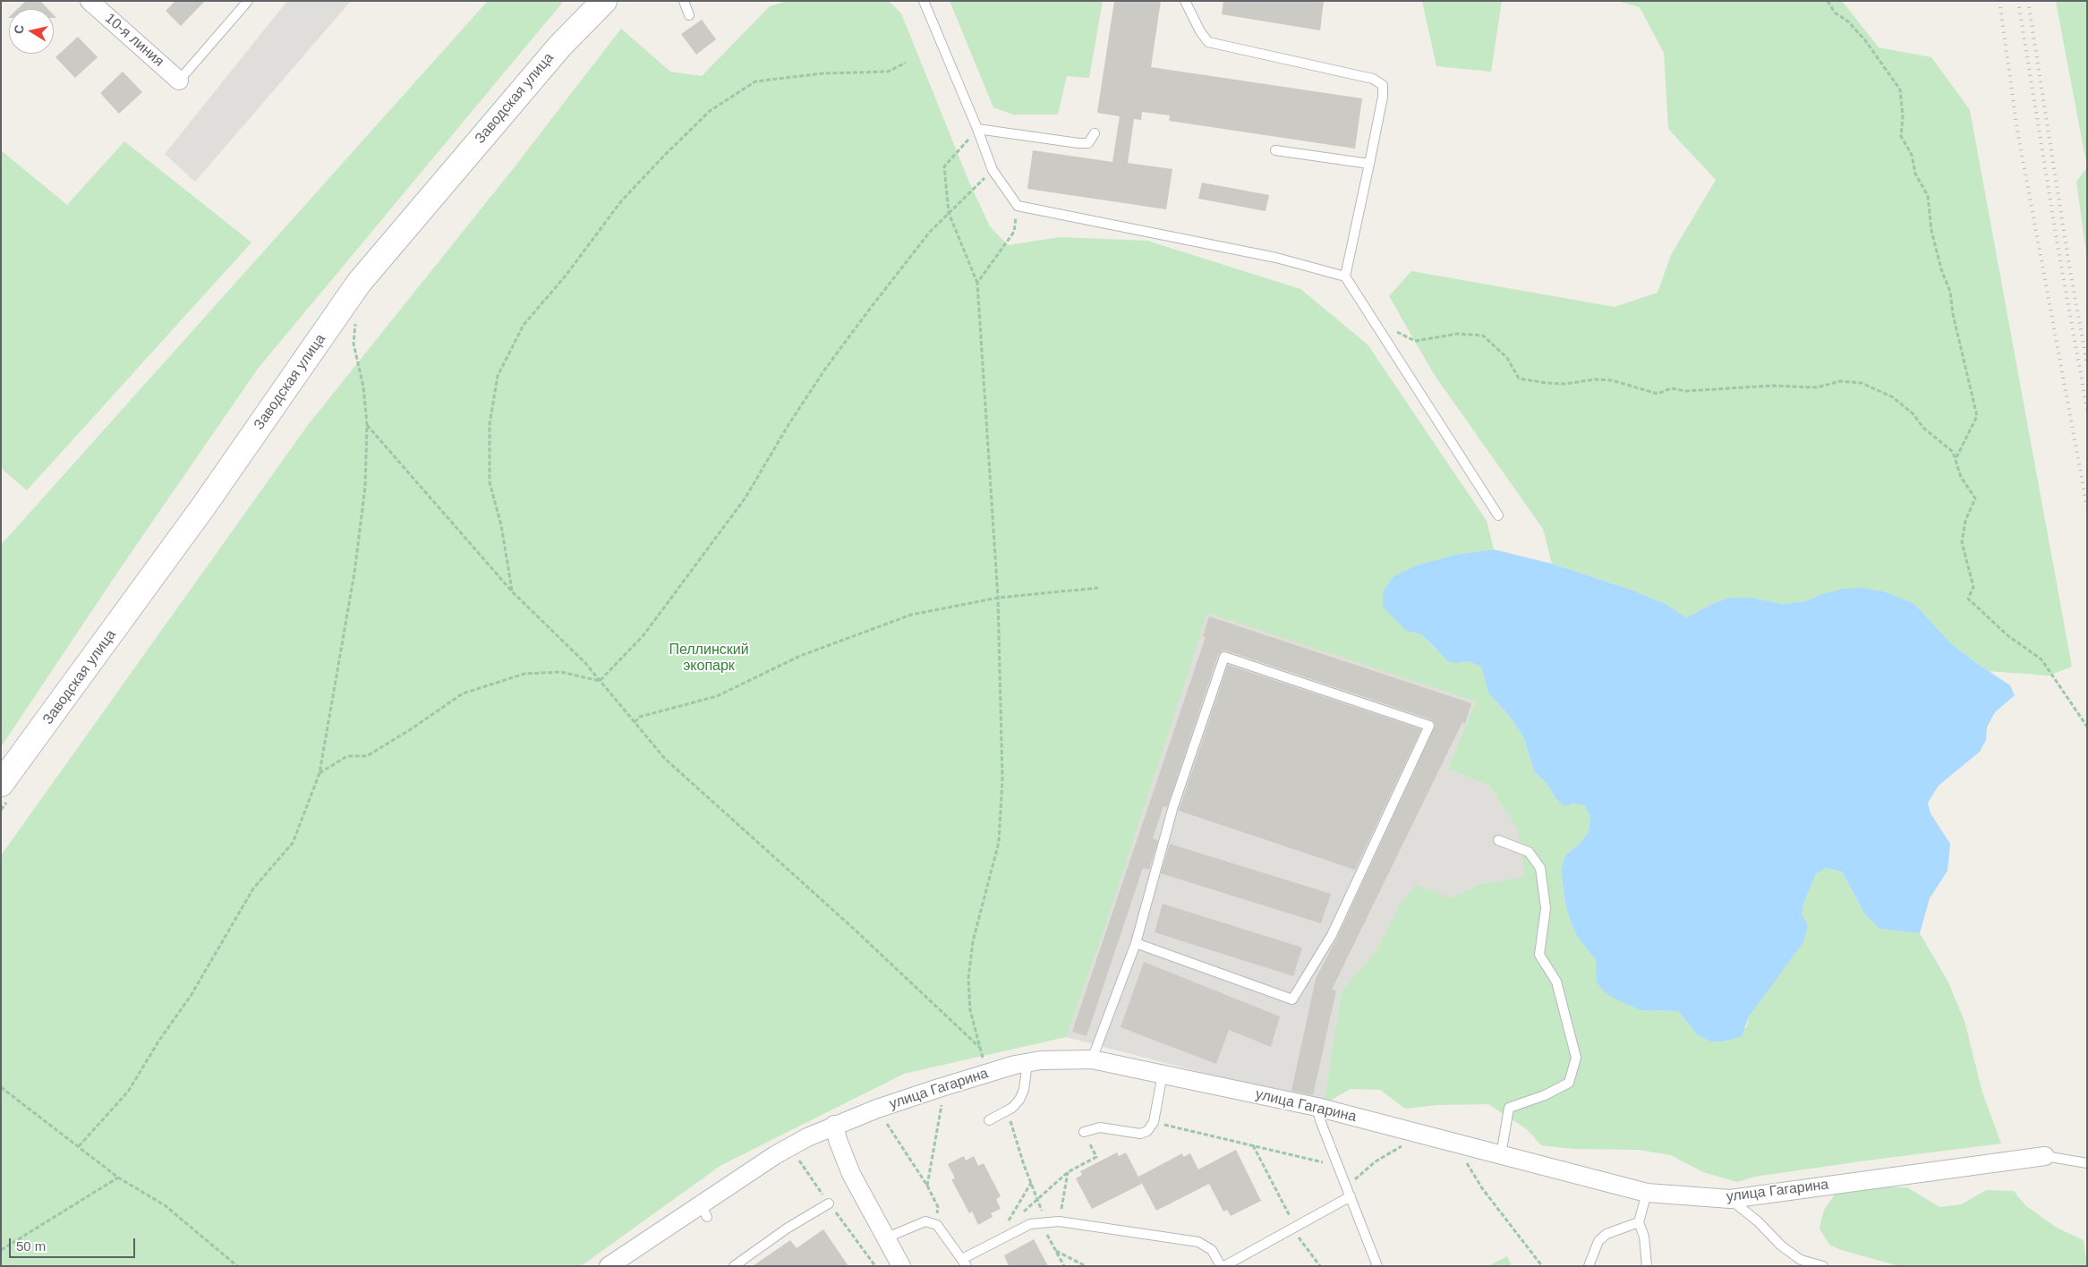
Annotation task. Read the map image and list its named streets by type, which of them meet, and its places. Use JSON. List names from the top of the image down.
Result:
{
  "streets": {
    "street": ["10-я линия", "Заводская улица", "улица Гагарина"]
  },
  "parks": ["Пеллинский экопарк"],
  "scale_bar": "50 m",
  "north": "left"
}
